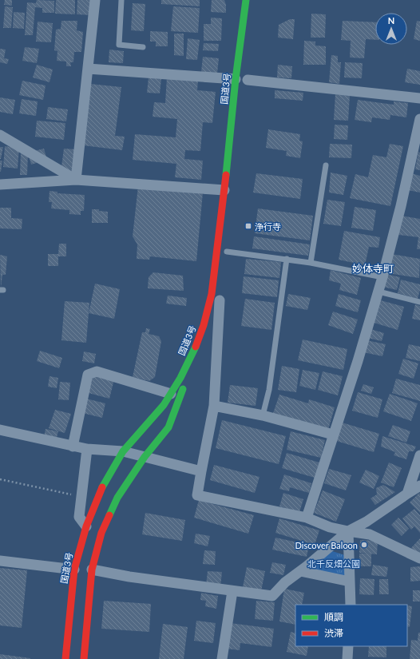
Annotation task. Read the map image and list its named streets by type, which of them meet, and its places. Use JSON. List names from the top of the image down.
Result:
{
  "streets": {
    "highway": ["国道3号"]
  },
  "districts": ["妙体寺町"],
  "parks": ["北千反畑公園"],
  "places": {
    "transit": ["浄行寺"],
    "other": ["Discover Baloon"]
  },
  "legend": ["順調", "渋滞"],
  "north": "top"
}
